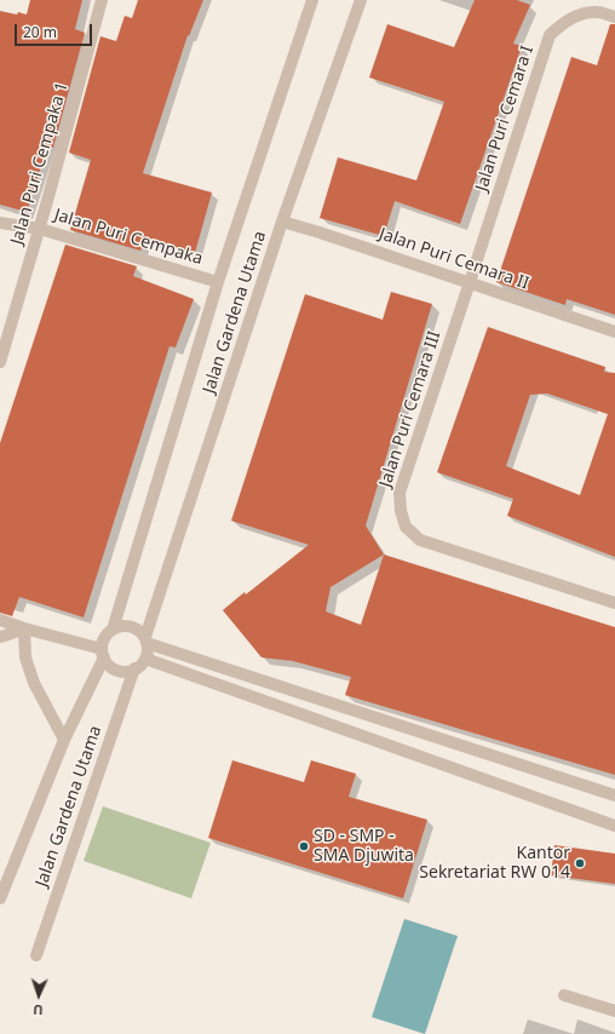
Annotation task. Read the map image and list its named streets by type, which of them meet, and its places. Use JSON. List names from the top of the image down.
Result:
{
  "streets": {
    "street": [
      "Jalan Puri Cemara I",
      "Jalan Puri Cempaka 1",
      "Jalan Puri Cempaka",
      "Jalan Puri Cemara II",
      "Jalan Gardena Utama",
      "Jalan Puri Cemara III"
    ]
  },
  "crossings": [
    ["Jalan Puri Cemara I", "Jalan Puri Cemara II"],
    ["Jalan Puri Cemara I", "Jalan Puri Cemara III"],
    ["Jalan Puri Cempaka 1", "Jalan Puri Cempaka"],
    ["Jalan Puri Cempaka", "Jalan Gardena Utama"],
    ["Jalan Puri Cemara II", "Jalan Gardena Utama"],
    ["Jalan Puri Cemara II", "Jalan Puri Cemara III"]
  ],
  "places": ["SD - SMP - SMA Djuwita", "Kantor Sekretariat RW 014"],
  "scale_bar": "20 m",
  "north": "bottom"
}
